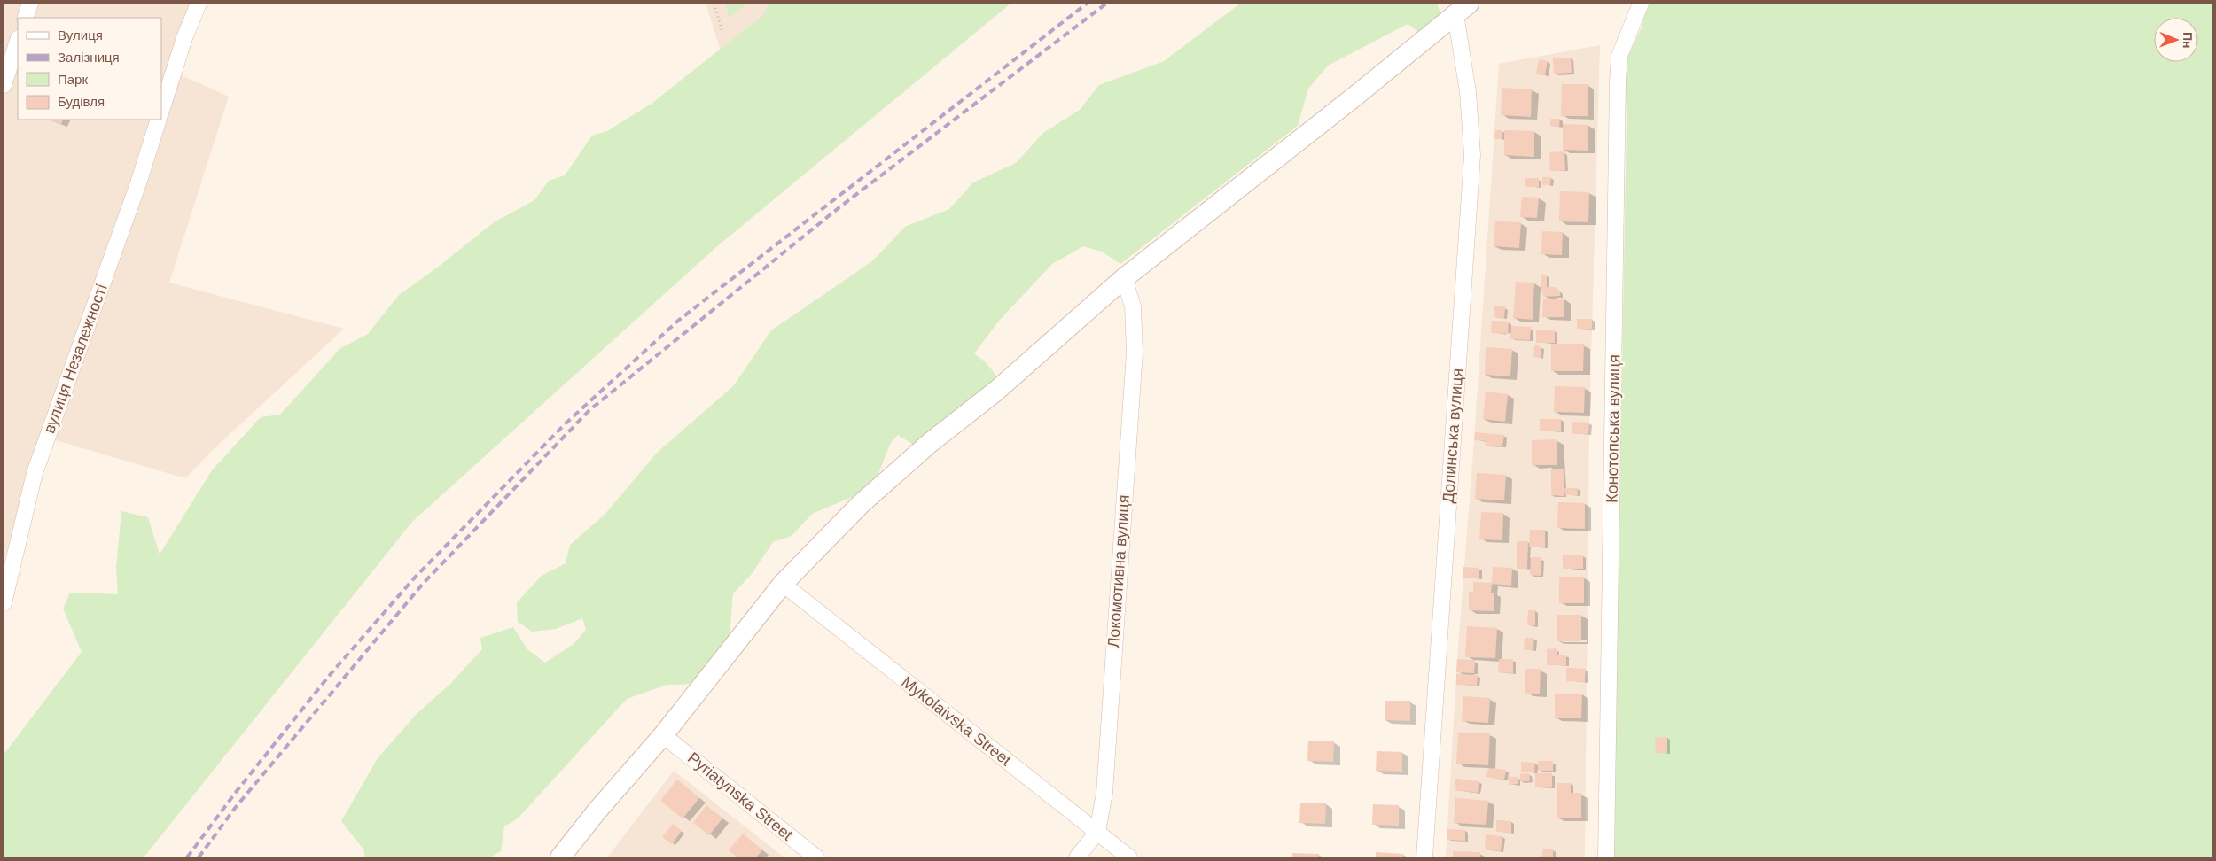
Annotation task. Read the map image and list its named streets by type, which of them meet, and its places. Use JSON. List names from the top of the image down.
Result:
{
  "streets": {
    "street": [
      "вулиця Незалежності",
      "Конотопська вулиця",
      "Долинська вулиця",
      "Локомотивна вулиця",
      "Mykolaivska Street",
      "Pyriatynska Street"
    ]
  },
  "crossings": [
    ["Локомотивна вулиця", "Mykolaivska Street"]
  ],
  "legend": [
    "Вулиця",
    "Залізниця",
    "Парк",
    "Будівля"
  ],
  "north": "right"
}
